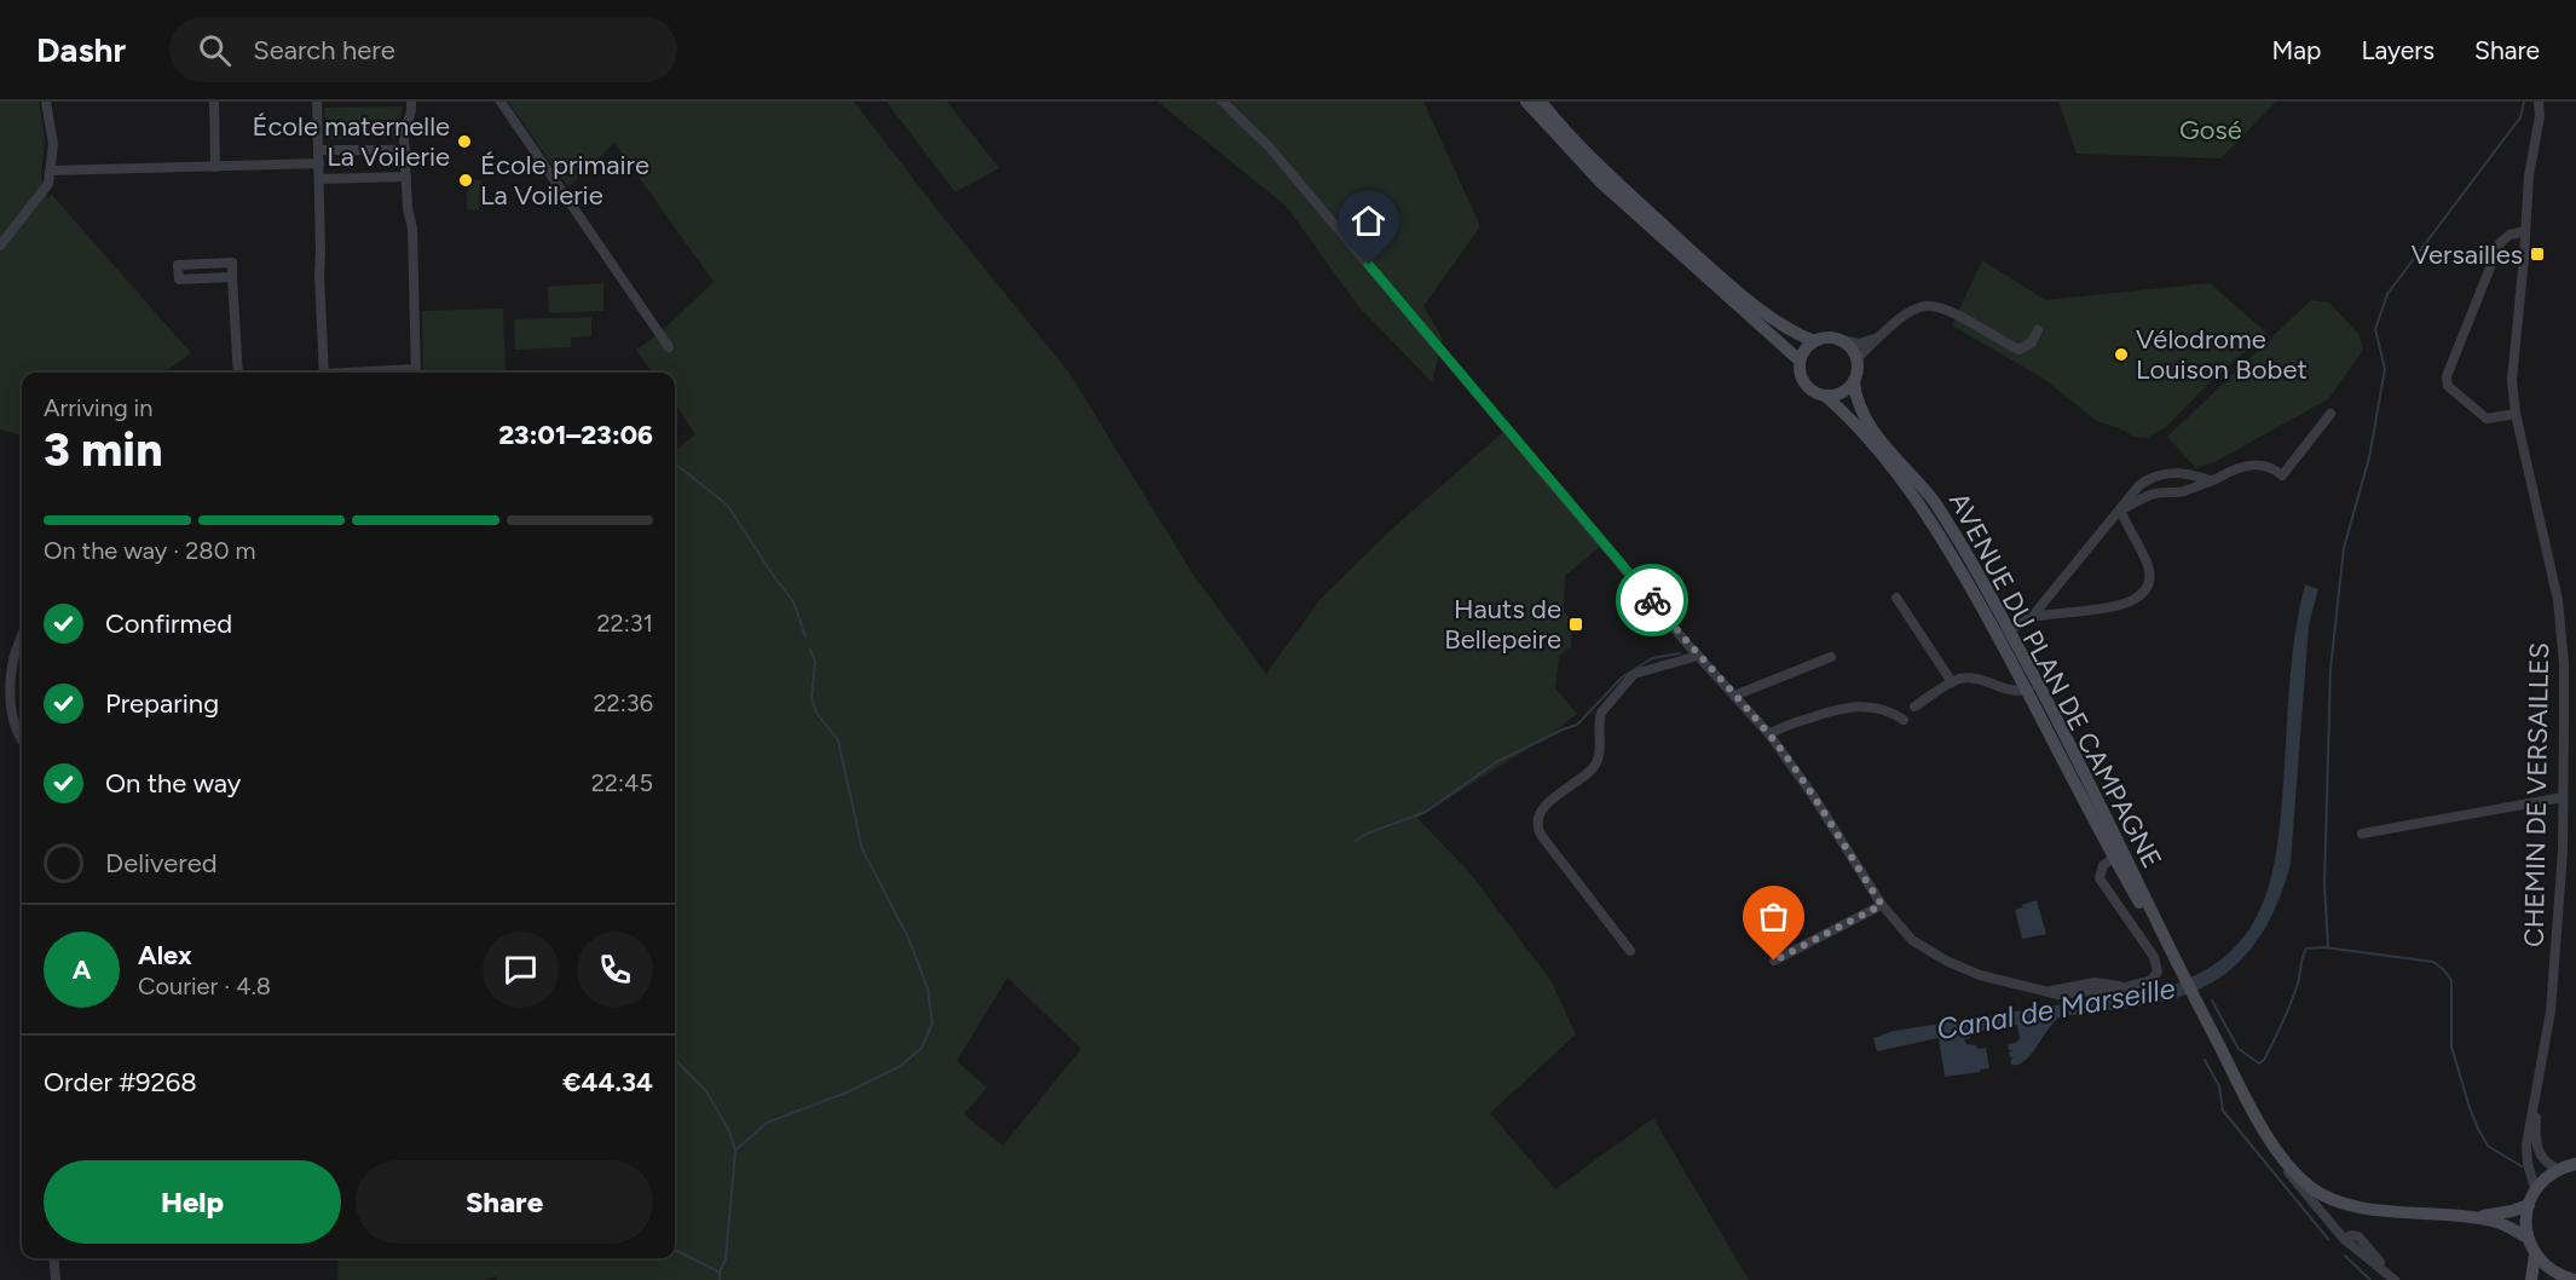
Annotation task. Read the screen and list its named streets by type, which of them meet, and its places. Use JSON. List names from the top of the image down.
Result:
{
  "streets": {
    "main road": ["AVENUE DU PLAN DE CAMPAGNE"],
    "street": ["CHEMIN DE VERSAILLES"]
  },
  "water": ["Canal de Marseille"],
  "parks": ["Gosé"],
  "places": {
    "other": ["École maternelle La Voilerie", "École primaire La Voilerie", "Vélodrome Louison Bobet"],
    "transit": ["Versailles", "Hauts de Bellepeire"]
  },
  "page": {
    "header": "Dashr",
    "search": "Search here",
    "nav": ["Map", "Layers", "Share"],
    "heading": ["3 min", "Arriving in", "23:01–23:06"],
    "panel": [
      "Alex",
      "Courier · 4.8",
      "Order #9268",
      "€44.34"
    ],
    "bar": "On the way · 280 m",
    "list": [
      ["Confirmed", "22:31"],
      ["Preparing", "22:36"],
      ["On the way", "22:45"],
      "Delivered"
    ],
    "round": "A",
    "buttons": ["Help", "Share"]
  }
}
